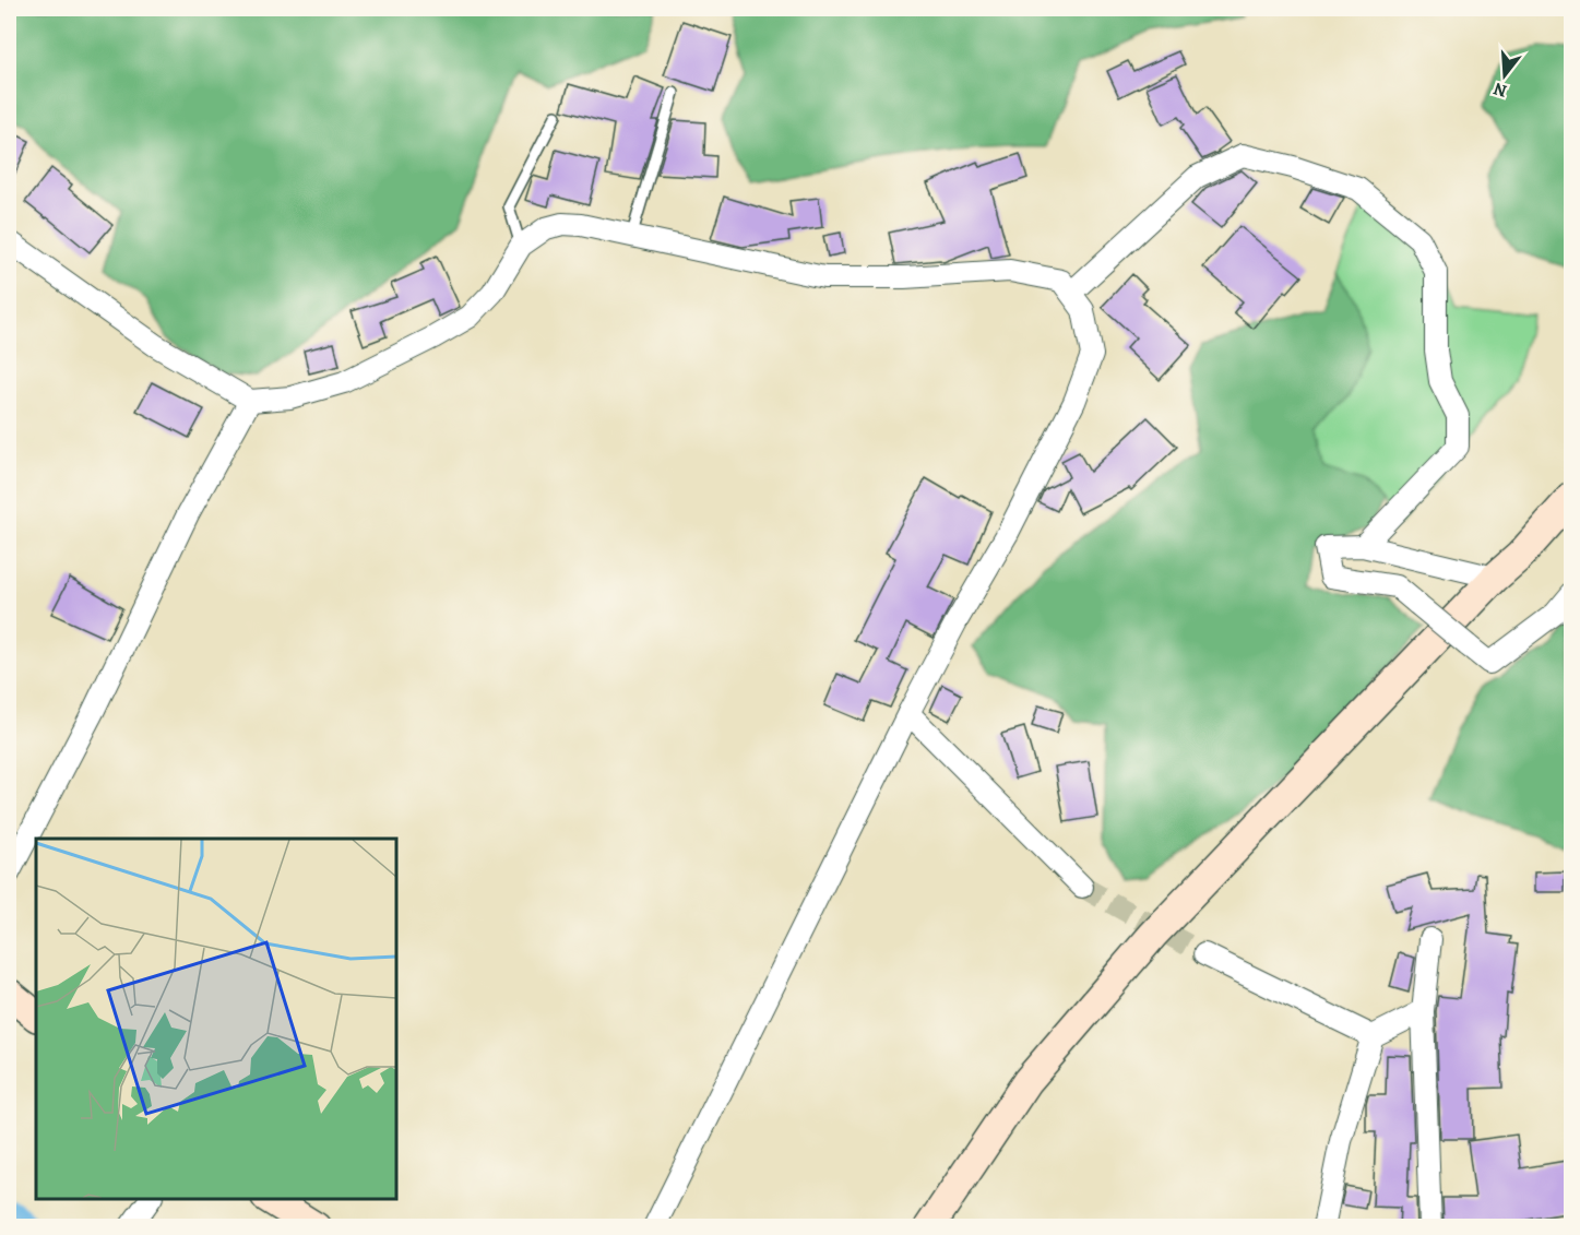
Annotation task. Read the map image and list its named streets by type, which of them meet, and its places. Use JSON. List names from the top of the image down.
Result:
{
  "north": "bottom"
}
